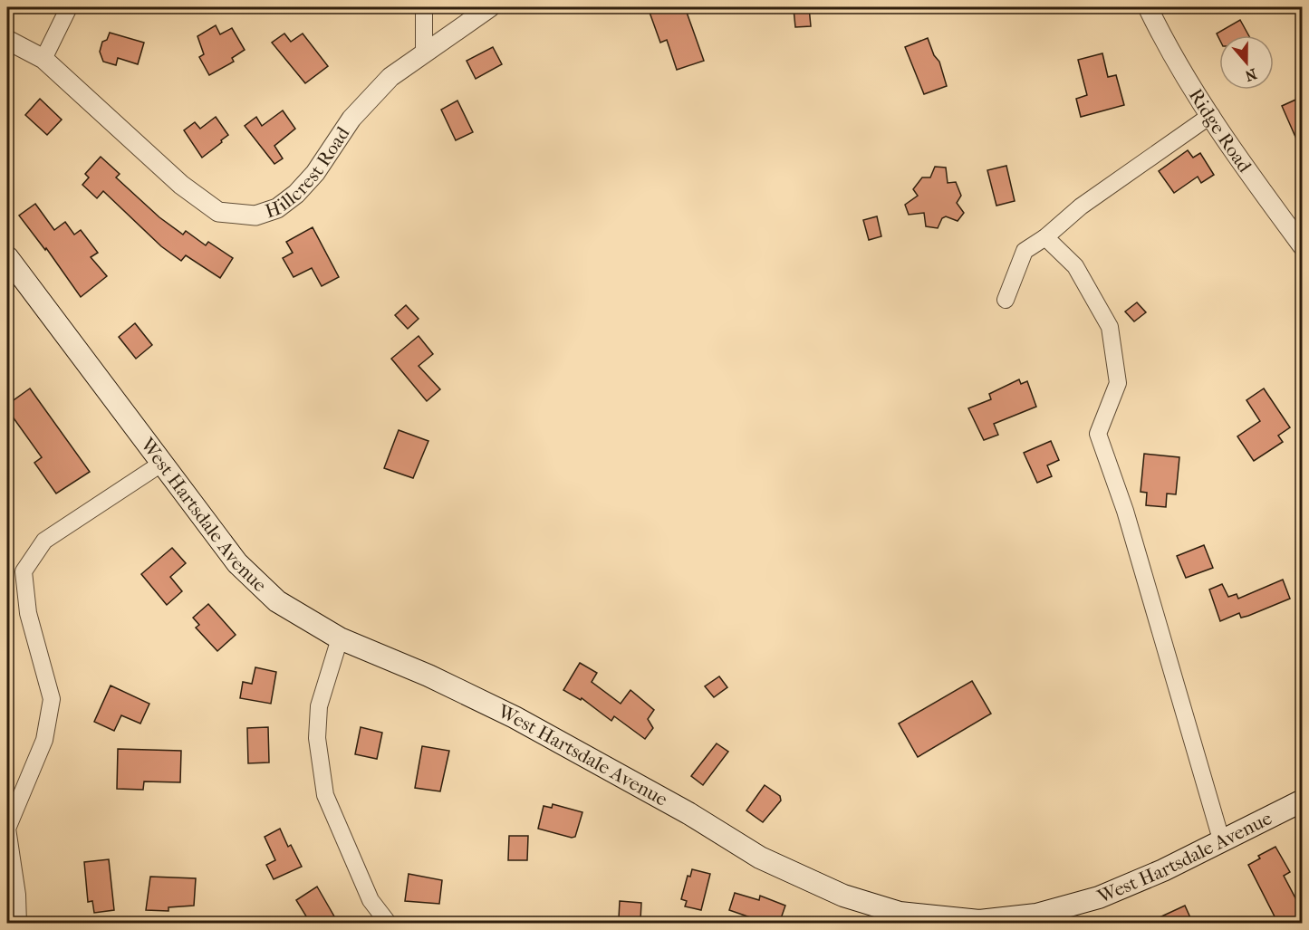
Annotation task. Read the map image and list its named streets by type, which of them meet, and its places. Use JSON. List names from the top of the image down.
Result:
{
  "streets": {
    "main road": ["West Hartsdale Avenue"],
    "street": ["Ridge Road", "Hillcrest Road"]
  },
  "north": "bottom"
}
